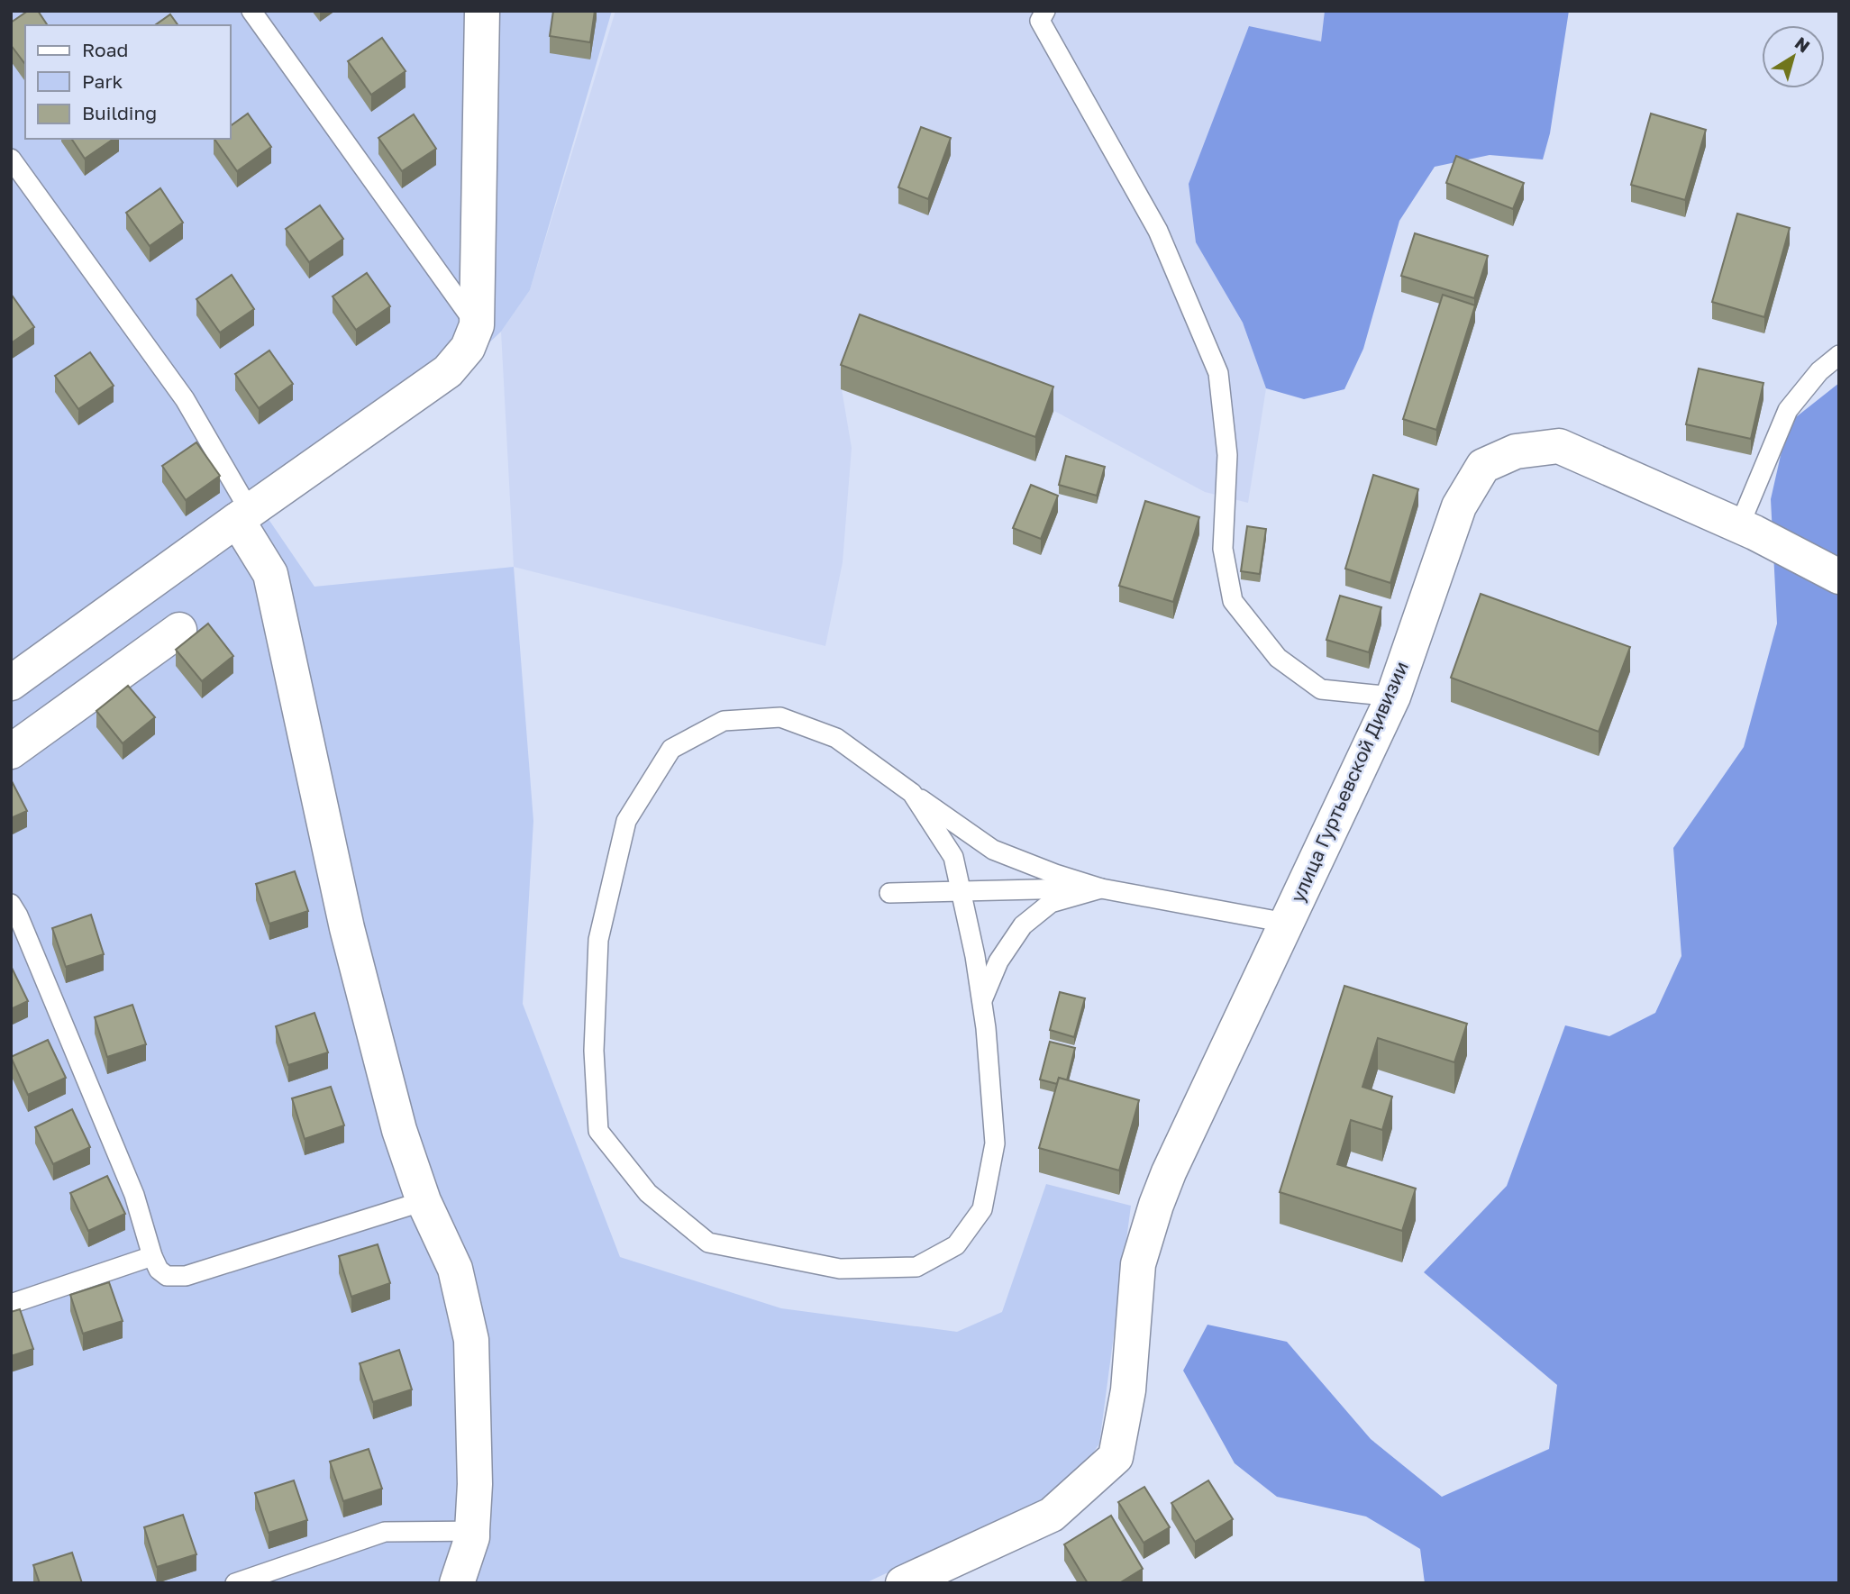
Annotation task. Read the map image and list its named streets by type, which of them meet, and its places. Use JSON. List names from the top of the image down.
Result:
{
  "streets": {
    "street": ["улица Гуртьевской Дивизии"]
  },
  "legend": ["Road", "Park", "Building"],
  "north": "top right"
}
